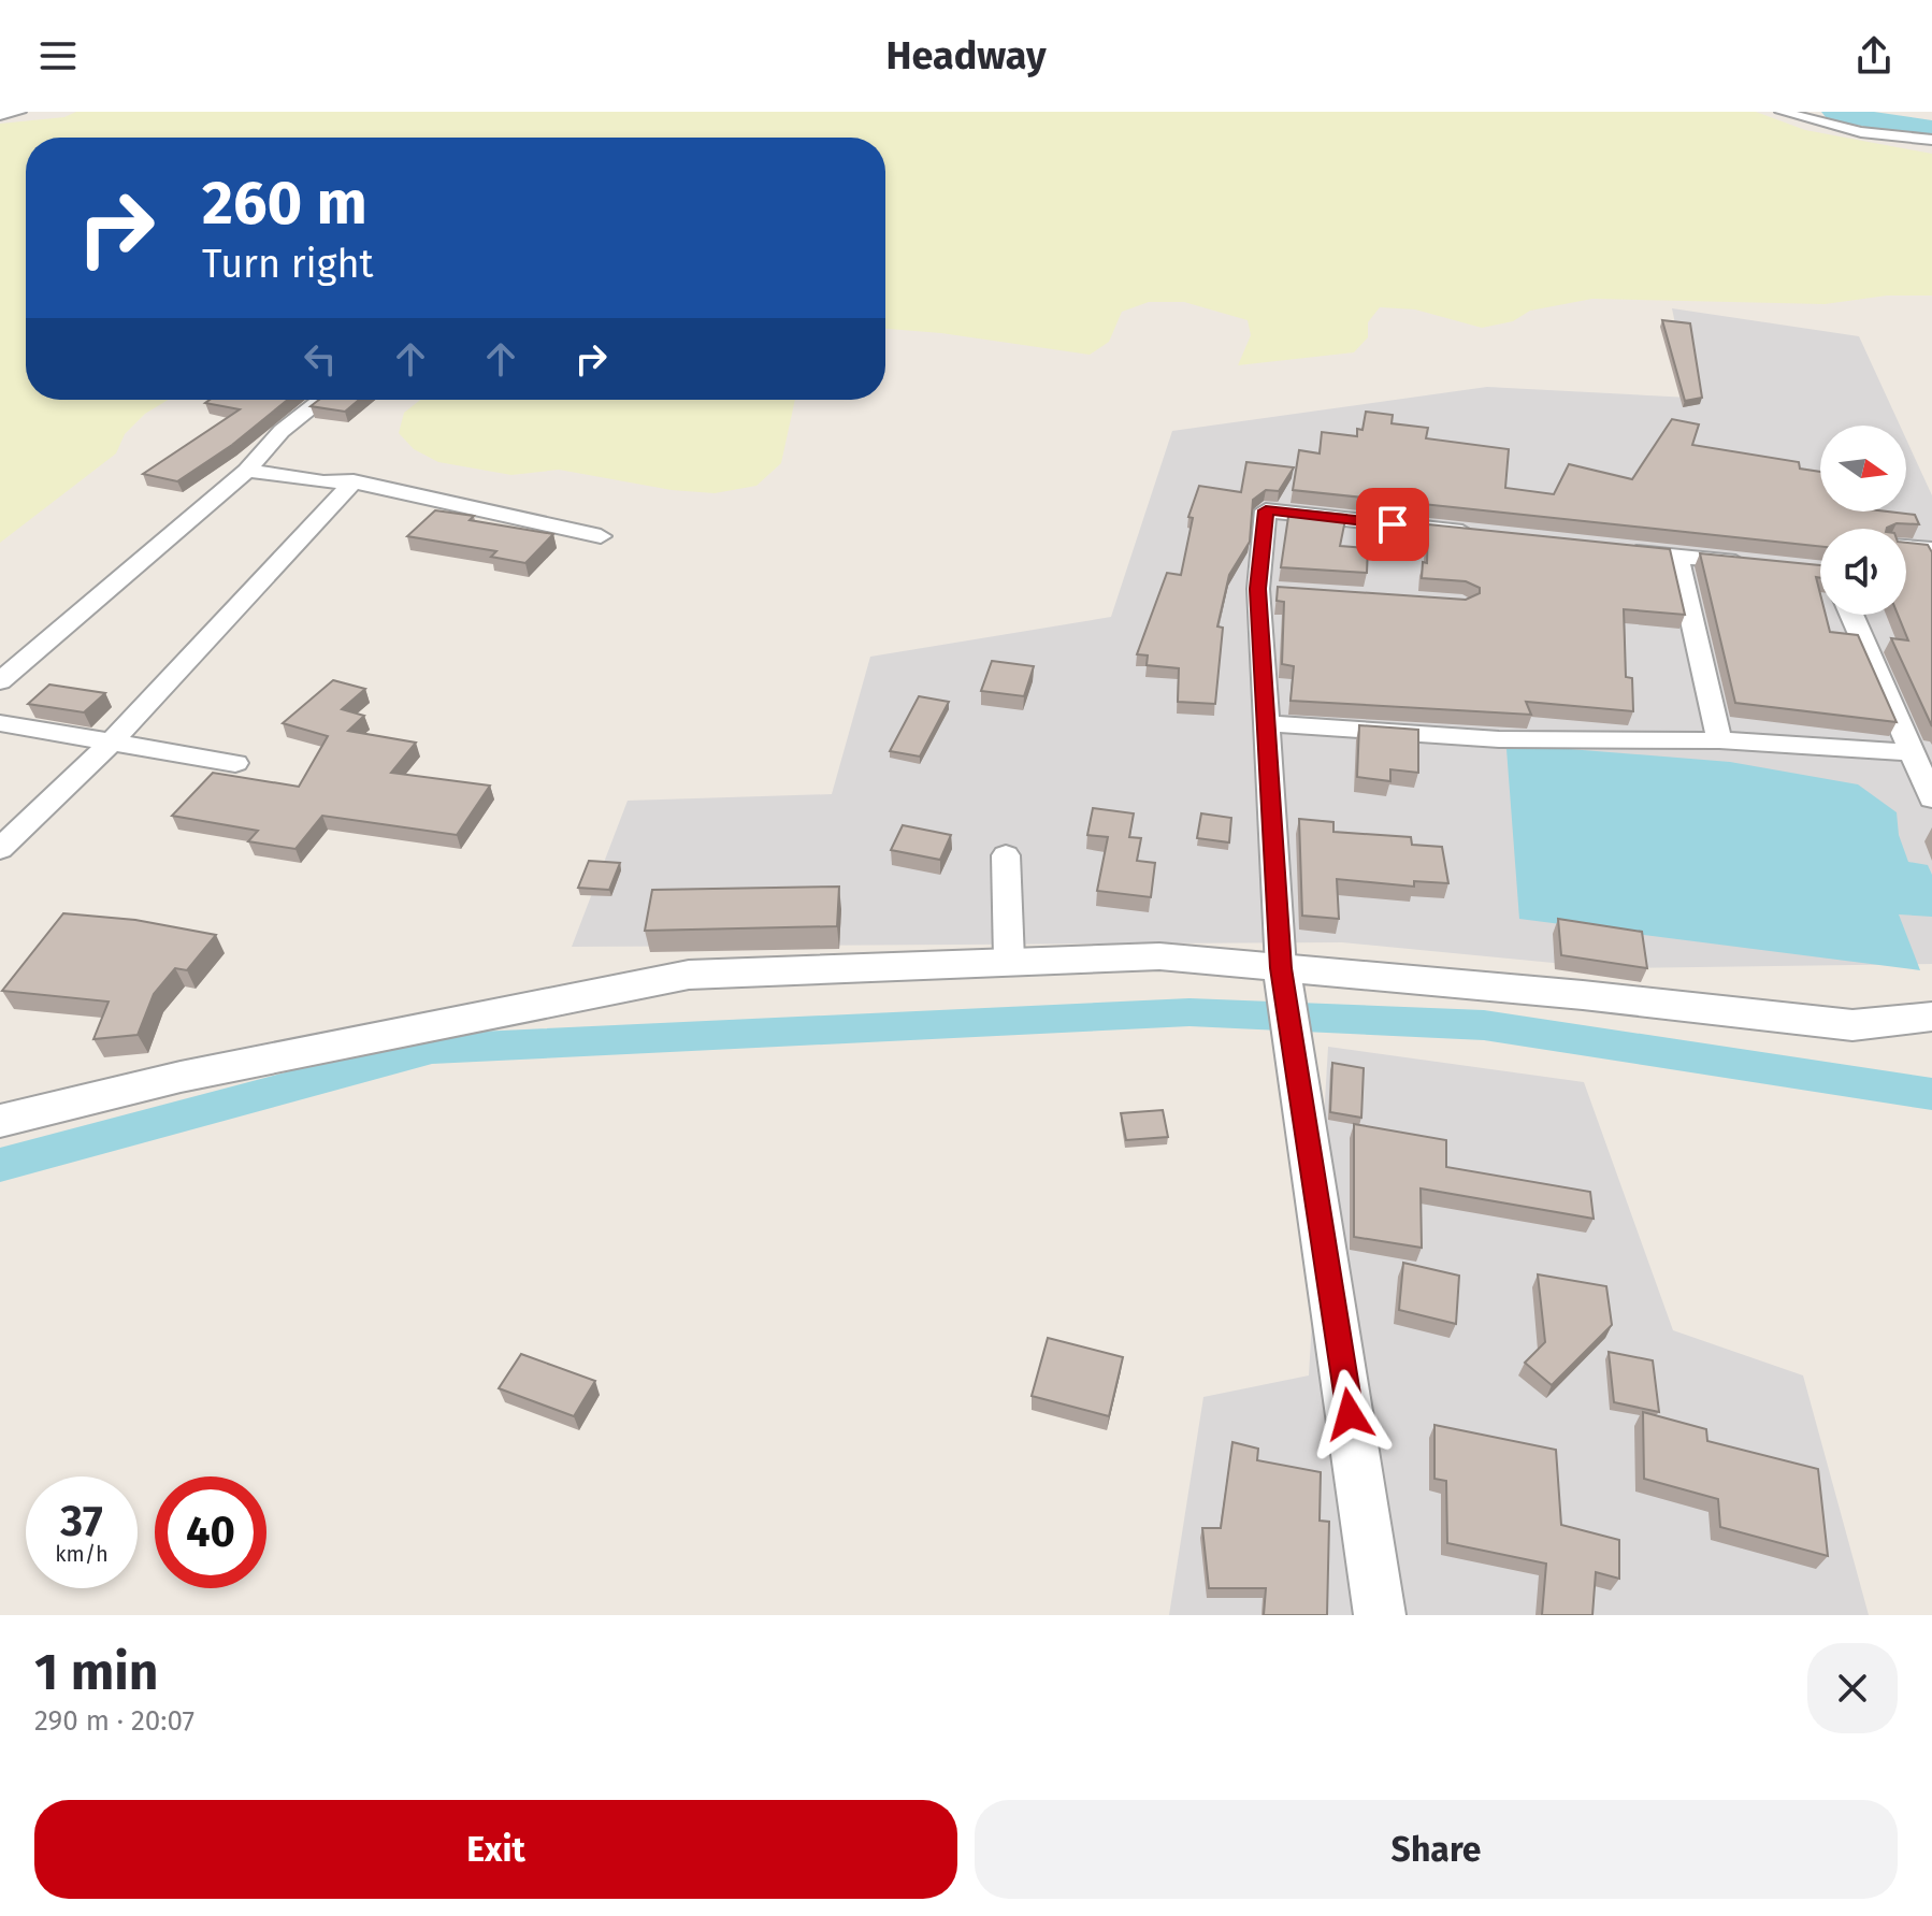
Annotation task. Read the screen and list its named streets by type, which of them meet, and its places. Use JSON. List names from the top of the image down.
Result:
{
  "north": "right",
  "page": {
    "header": "Headway",
    "turn": ["260 m", "Turn right"],
    "speed": "37 km/h",
    "limit": "40",
    "heading": ["1 min", "290 m · 20:07"],
    "buttons": ["Exit", "Share"]
  }
}
